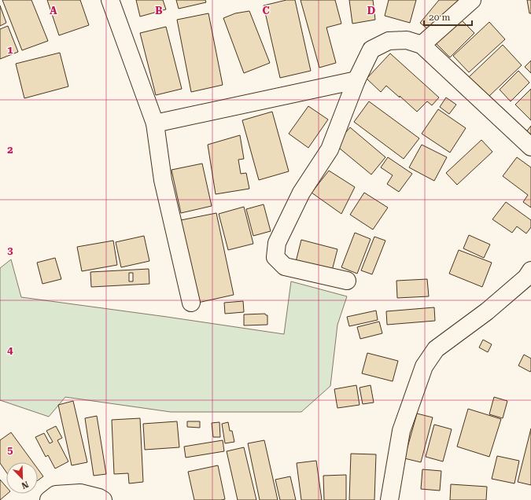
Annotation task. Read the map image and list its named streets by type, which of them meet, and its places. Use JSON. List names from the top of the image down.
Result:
{
  "scale_bar": "20 m",
  "north": "bottom right",
  "grid": {
    "columns": [
      "A",
      "B",
      "C",
      "D"
    ],
    "rows": [
      "1",
      "2",
      "3",
      "4",
      "5"
    ]
  }
}
